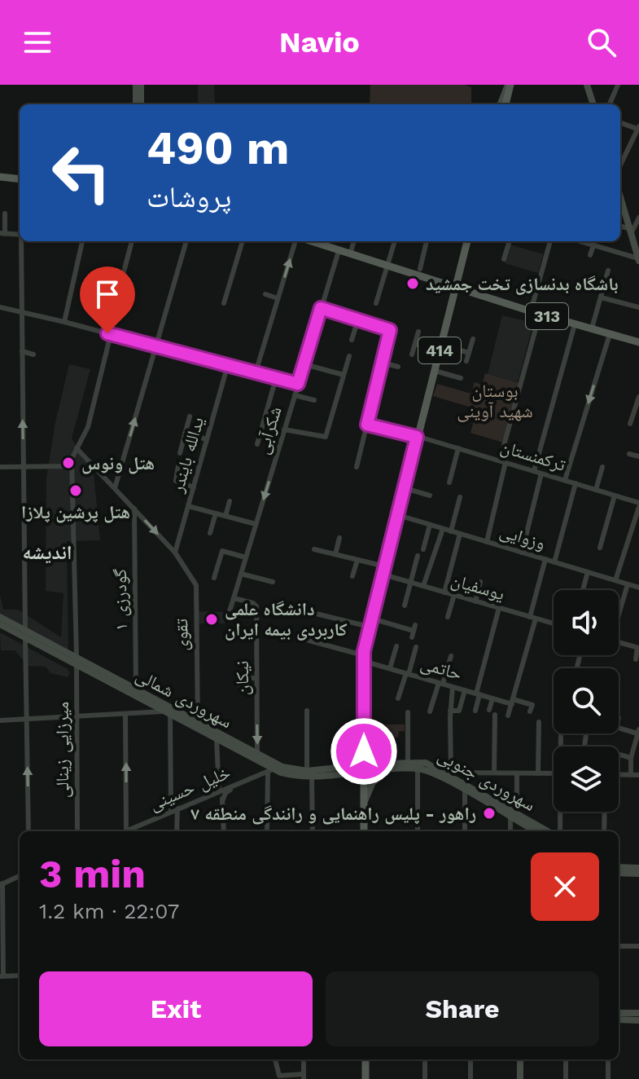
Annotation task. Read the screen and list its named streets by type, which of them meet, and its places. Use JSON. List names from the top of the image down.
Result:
{
  "streets": {
    "main road": [
      "313",
      "414",
      "سهروردی شمالی",
      "سهروردی جنوبی"
    ],
    "street": [
      "شکرآبی",
      "یدالله بایندر",
      "ترکمنستان",
      "وزوایی",
      "یوسفیان",
      "گودرزی ۱",
      "تقوی",
      "حاتمی",
      "نیکان",
      "میرزایی زینالی",
      "خلیل حسینی"
    ]
  },
  "crossings": [
    ["313", "414"],
    ["313", "شکرآبی"],
    ["414", "ترکمنستان"],
    ["414", "وزوایی"],
    ["414", "یوسفیان"],
    ["414", "حاتمی"],
    ["414", "سهروردی شمالی"],
    ["414", "سهروردی جنوبی"],
    ["شکرآبی", "نیکان"],
    ["یدالله بایندر", "تقوی"],
    ["گودرزی ۱", "تقوی"],
    ["گودرزی ۱", "سهروردی شمالی"],
    ["تقوی", "سهروردی شمالی"],
    ["تقوی", "میرزایی زینالی"],
    ["نیکان", "سهروردی شمالی"],
    ["سهروردی شمالی", "میرزایی زینالی"],
    ["سهروردی شمالی", "سهروردی جنوبی"],
    ["سهروردی شمالی", "خلیل حسینی"]
  ],
  "one_way": ["نیکان"],
  "districts": ["اندیشه"],
  "parks": ["بوستان شهید آوینی"],
  "places": [
    "باشگاه بدنسازى تخت جمشيد",
    "هتل ونوس",
    "هتل پرشین پلازا",
    "دانشگاه علمی کاربردی بیمه ایران",
    "راهور - پلیس راهنمایی و رانندگی منطقه ۷"
  ],
  "page": {
    "header": "Navio",
    "turn": ["490 m", "پروشات"],
    "heading": ["3 min", "1.2 km · 22:07"],
    "buttons": ["Exit", "Share"]
  }
}
